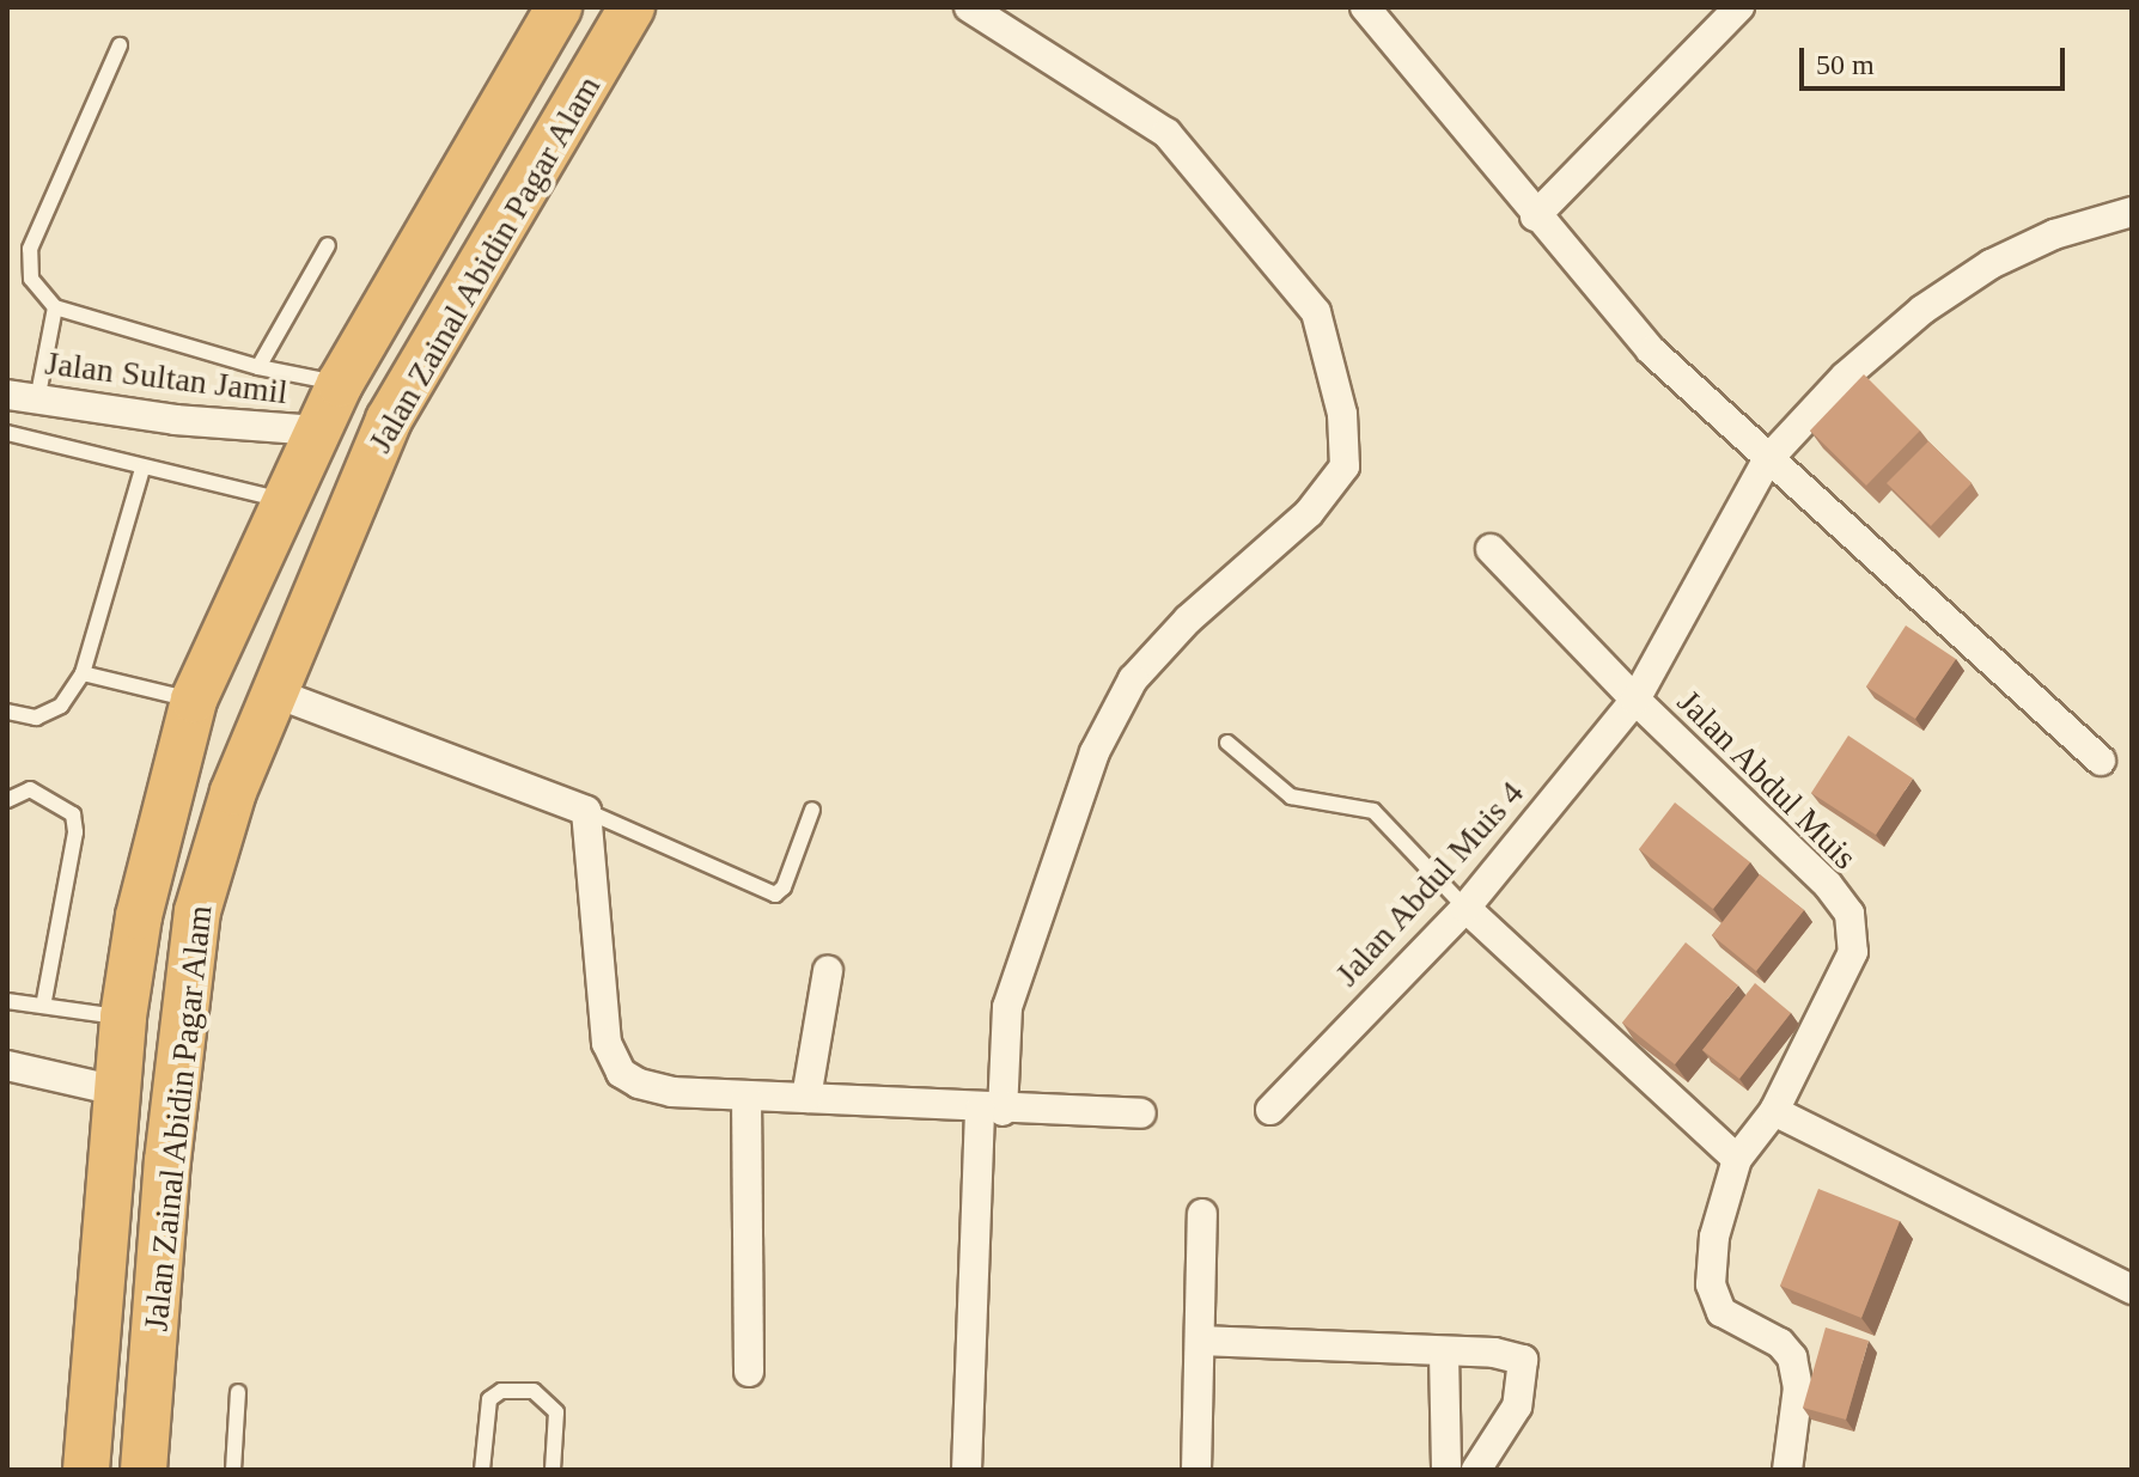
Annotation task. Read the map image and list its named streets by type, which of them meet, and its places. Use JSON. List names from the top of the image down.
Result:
{
  "streets": {
    "highway": ["Jalan Zainal Abidin Pagar Alam"],
    "street": ["Jalan Sultan Jamil", "Jalan Abdul Muis", "Jalan Abdul Muis 4"]
  },
  "crossings": [
    ["Jalan Zainal Abidin Pagar Alam", "Jalan Sultan Jamil"],
    ["Jalan Abdul Muis", "Jalan Abdul Muis 4"]
  ],
  "scale_bar": "50 m"
}
